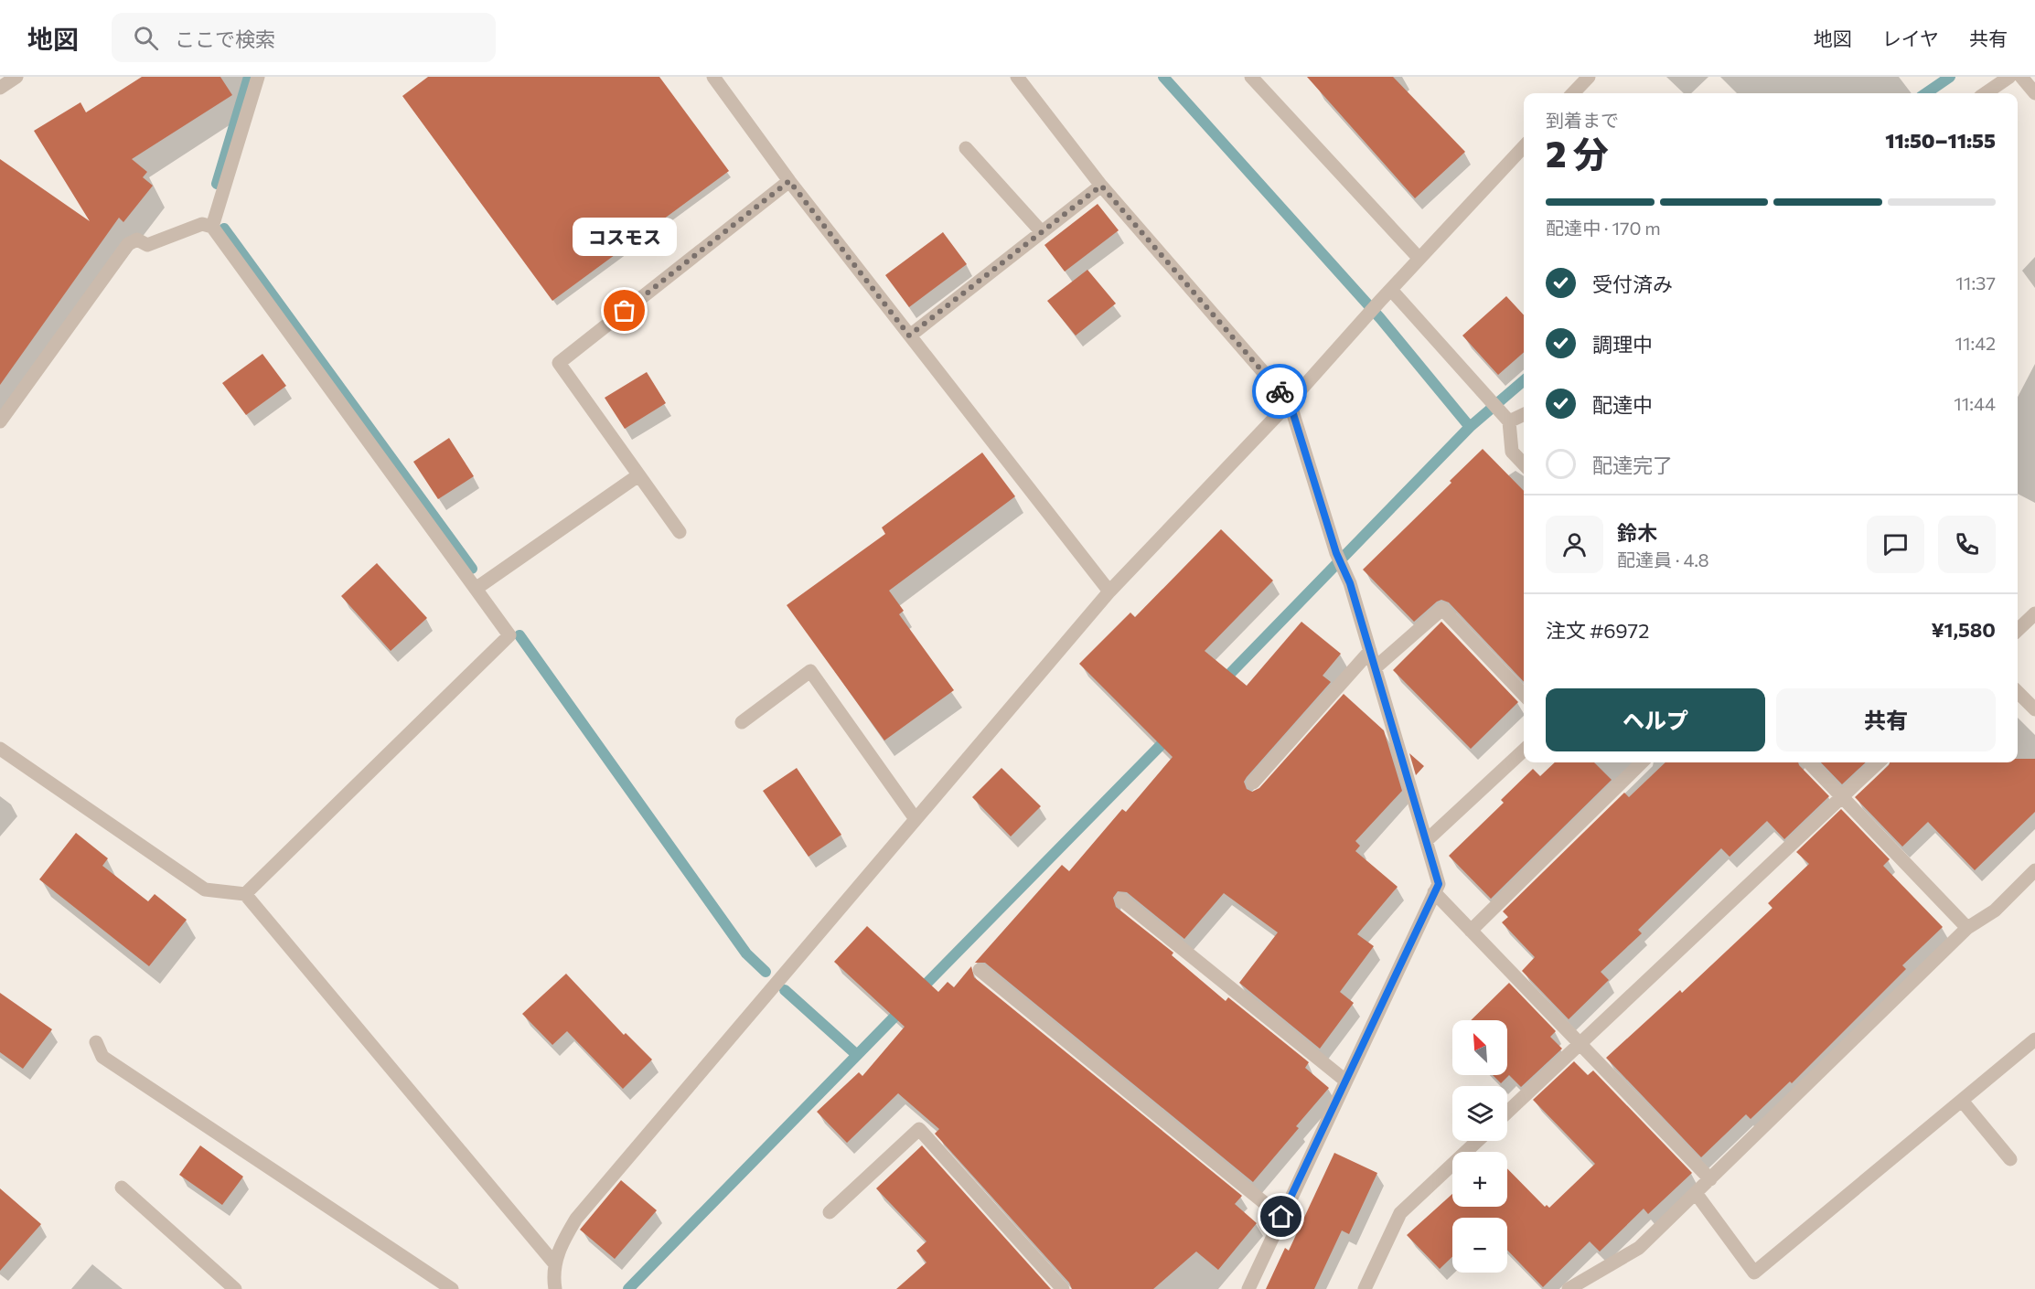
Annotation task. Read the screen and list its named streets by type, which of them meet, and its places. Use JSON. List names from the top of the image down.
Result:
{
  "places": ["コスモス"],
  "north": "top left",
  "page": {
    "header": "地図",
    "search": "ここで検索",
    "nav": ["地図", "レイヤ", "共有"],
    "heading": ["2 分", "到着まで", "11:50–11:55"],
    "panel": [
      "鈴木",
      "配達員 · 4.8",
      "注文 #6972",
      "¥1,580"
    ],
    "bar": "配達中 · 170 m",
    "bubble": "コスモス",
    "list": [
      ["受付済み", "11:37"],
      ["調理中", "11:42"],
      ["配達中", "11:44"],
      "配達完了"
    ],
    "buttons": ["ヘルプ", "共有"],
    "map_buttons": ["+", "−"]
  }
}
